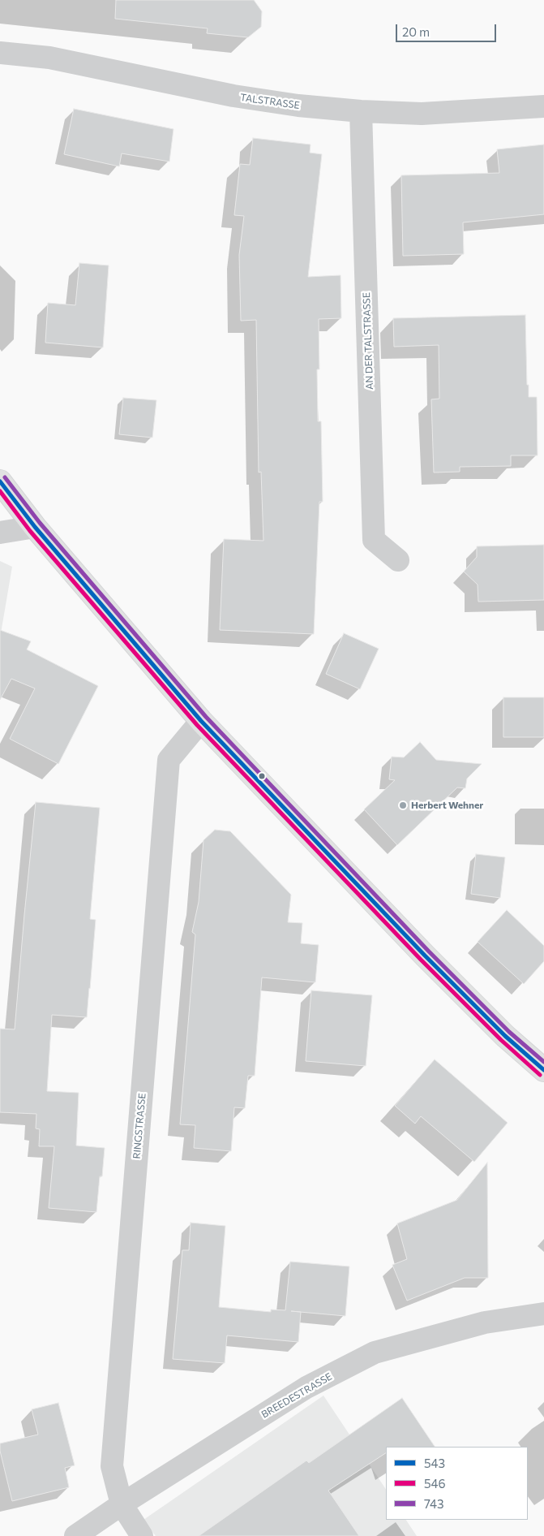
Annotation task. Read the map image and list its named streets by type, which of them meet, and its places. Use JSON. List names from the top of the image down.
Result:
{
  "streets": {
    "street": [
      "TALSTRASSE",
      "AN DER TALSTRASSE",
      "RINGSTRASSE",
      "BREEDESTRASSE"
    ]
  },
  "crossings": [
    ["TALSTRASSE", "AN DER TALSTRASSE"],
    ["RINGSTRASSE", "BREEDESTRASSE"]
  ],
  "places": ["Herbert Wehner"],
  "lines": ["transit line 743", "transit line 543", "transit line 546"],
  "legend": ["543", "546", "743"],
  "scale_bar": "20 m"
}
